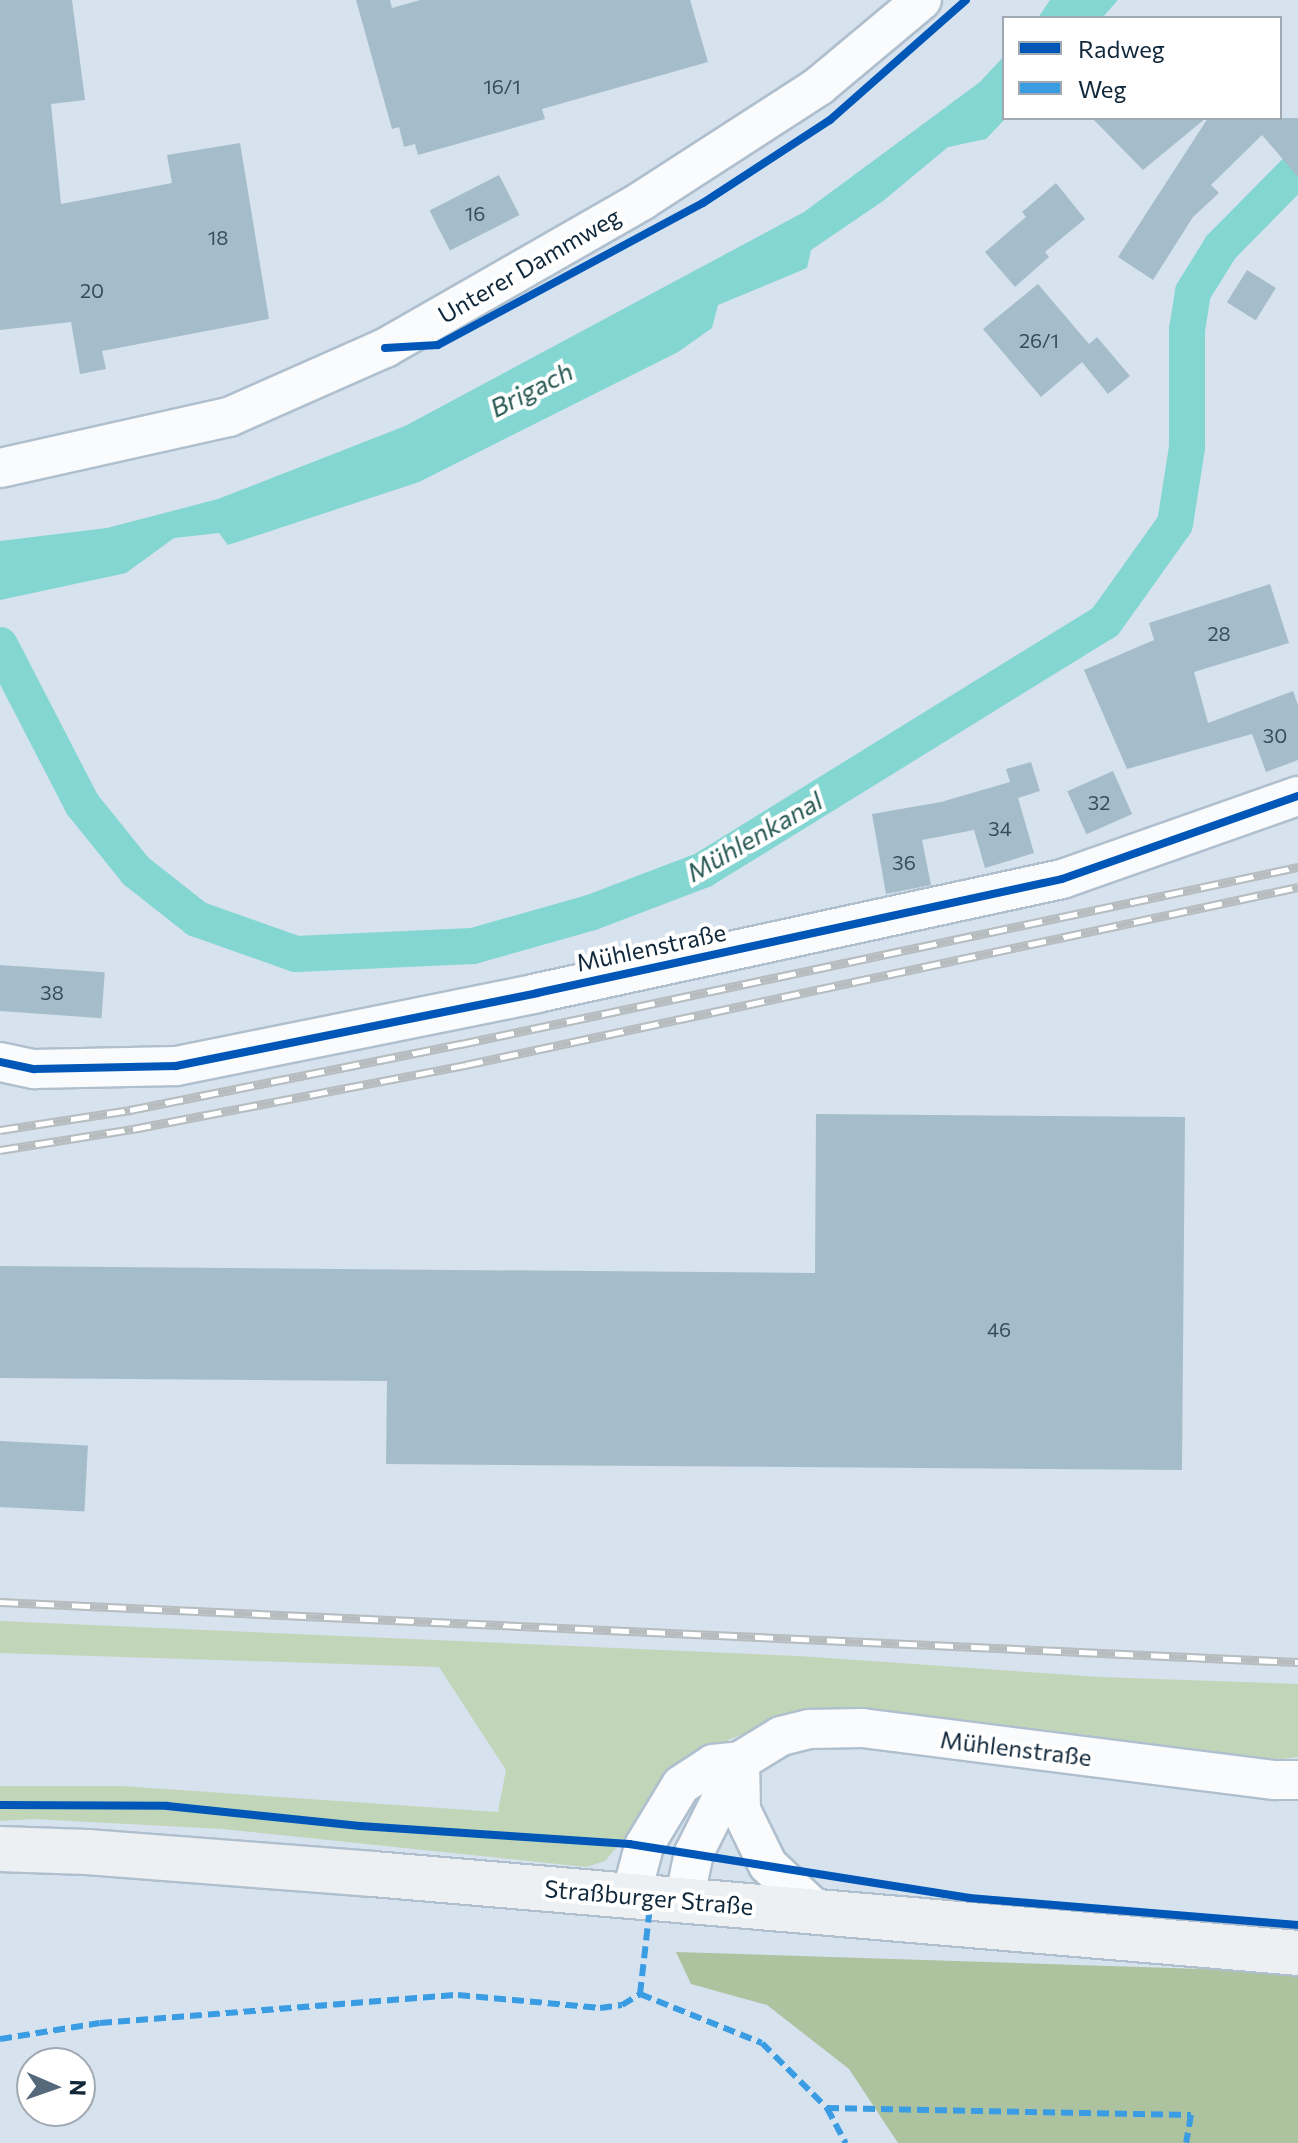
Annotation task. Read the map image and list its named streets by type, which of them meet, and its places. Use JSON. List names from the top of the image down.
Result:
{
  "streets": {
    "main road": ["Straßburger Straße"],
    "street": ["Unterer Dammweg", "Mühlenstraße"]
  },
  "crossings": [
    ["Mühlenstraße", "Straßburger Straße"]
  ],
  "water": ["Brigach", "Mühlenkanal"],
  "house_numbers": [
    "16/1",
    "16",
    "18",
    "20",
    "26/1",
    "28",
    "30",
    "32",
    "34",
    "36",
    "38",
    "46"
  ],
  "legend": ["Radweg", "Weg"],
  "north": "right"
}
